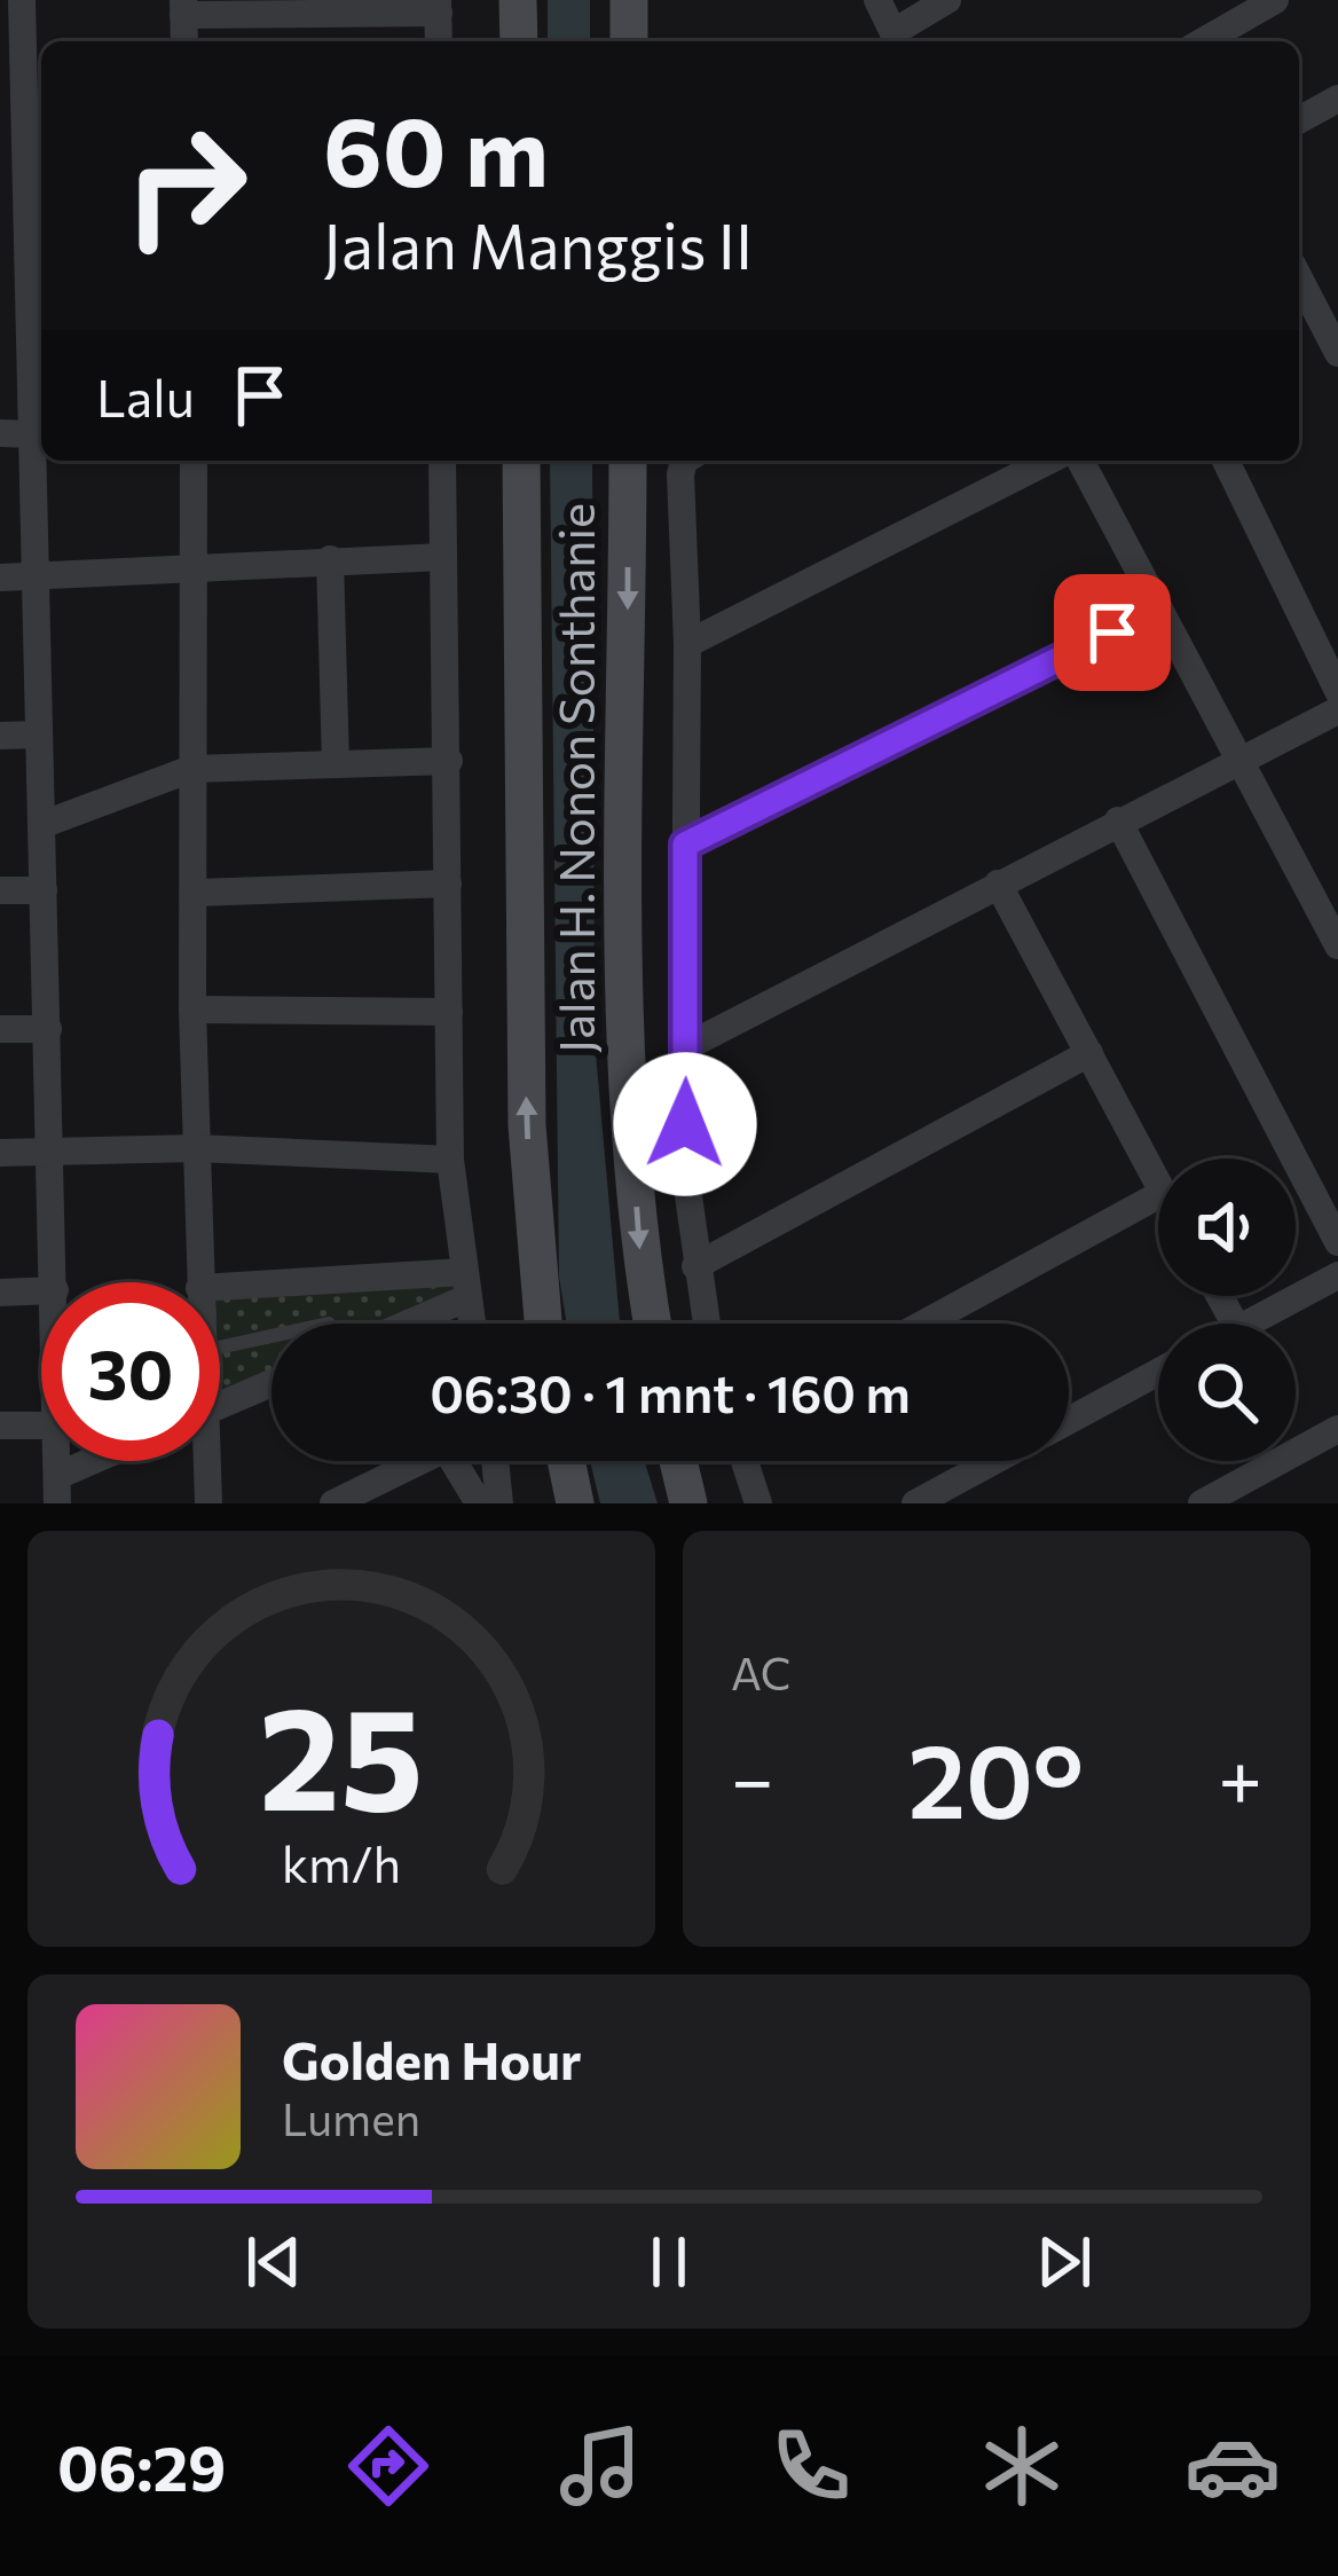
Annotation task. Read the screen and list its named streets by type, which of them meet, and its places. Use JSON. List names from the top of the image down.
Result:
{
  "streets": {
    "street": ["Jalan H. Nonon Sonthanie"]
  },
  "page": {
    "turn": ["60 m", "Jalan Manggis II"],
    "then": "Lalu",
    "limit": "30",
    "trip": "06:30 · 1 mnt · 160 m",
    "tile": "AC",
    "heat": ["−", "20°", "+"],
    "song": ["Golden Hour", "Lumen"],
    "tabs": "06:29",
    "gauge": ["25", "km/h"]
  }
}
